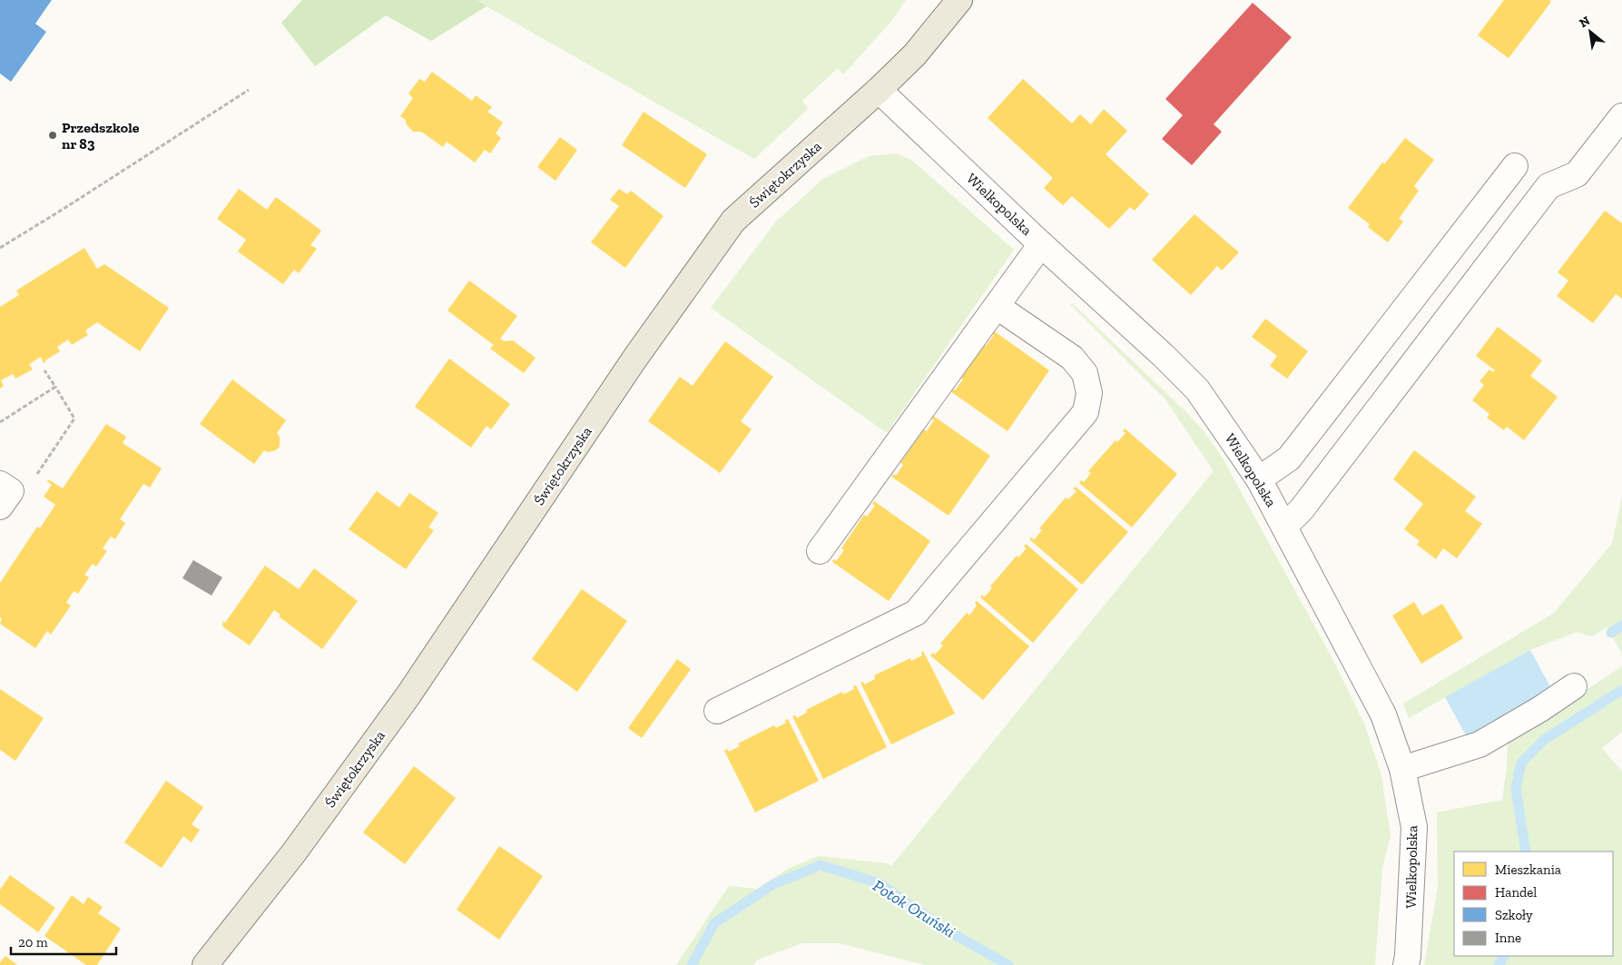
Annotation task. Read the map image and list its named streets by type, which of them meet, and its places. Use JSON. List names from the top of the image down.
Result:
{
  "streets": {
    "main road": ["Świętokrzyska"],
    "street": ["Wielkopolska"]
  },
  "crossings": [
    ["Świętokrzyska", "Wielkopolska"]
  ],
  "water": ["Potok Oruński"],
  "places": ["Przedszkole nr 83"],
  "legend": [
    "Mieszkania",
    "Handel",
    "Szkoły",
    "Inne"
  ],
  "scale_bar": "20 m",
  "north": "top left"
}
